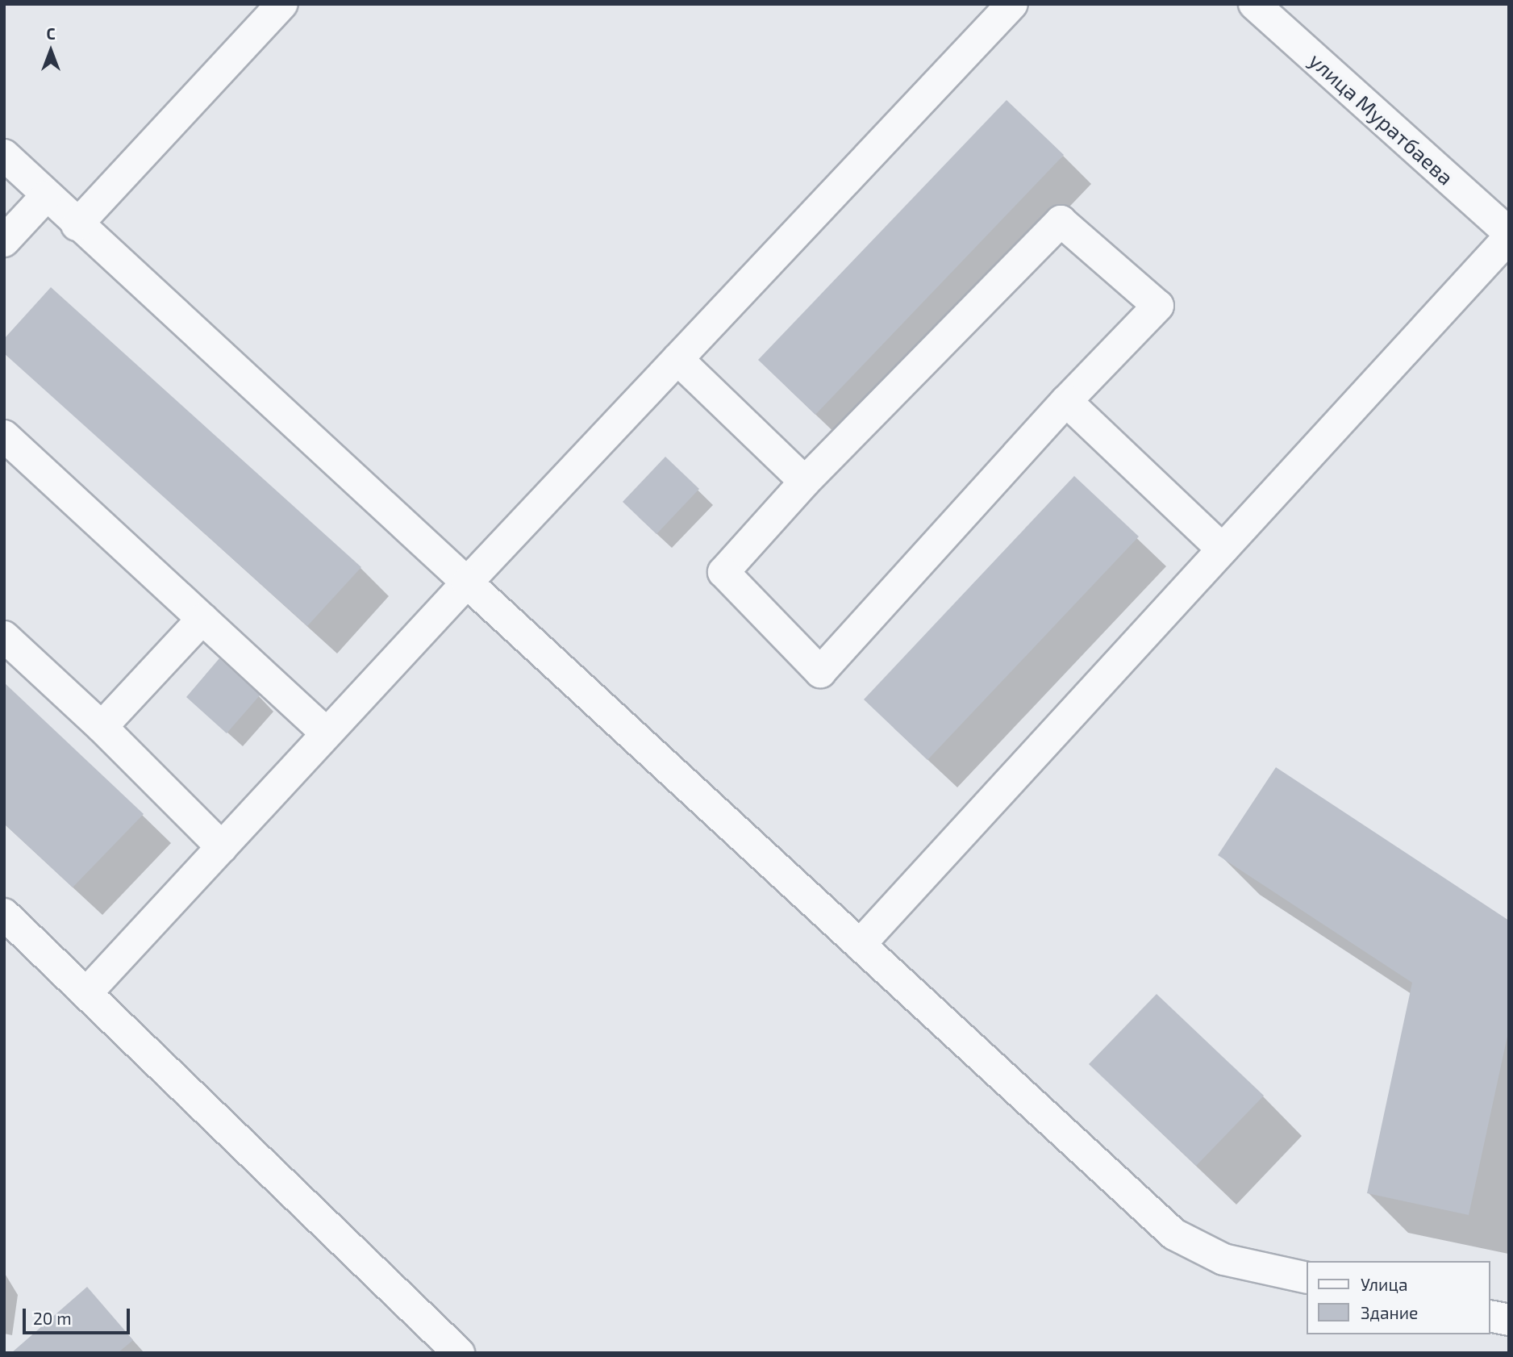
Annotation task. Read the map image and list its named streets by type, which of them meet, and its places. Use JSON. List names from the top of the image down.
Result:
{
  "streets": {
    "street": ["улица Муратбаева"]
  },
  "legend": ["Улица", "Здание"],
  "scale_bar": "20 m",
  "north": "top"
}
